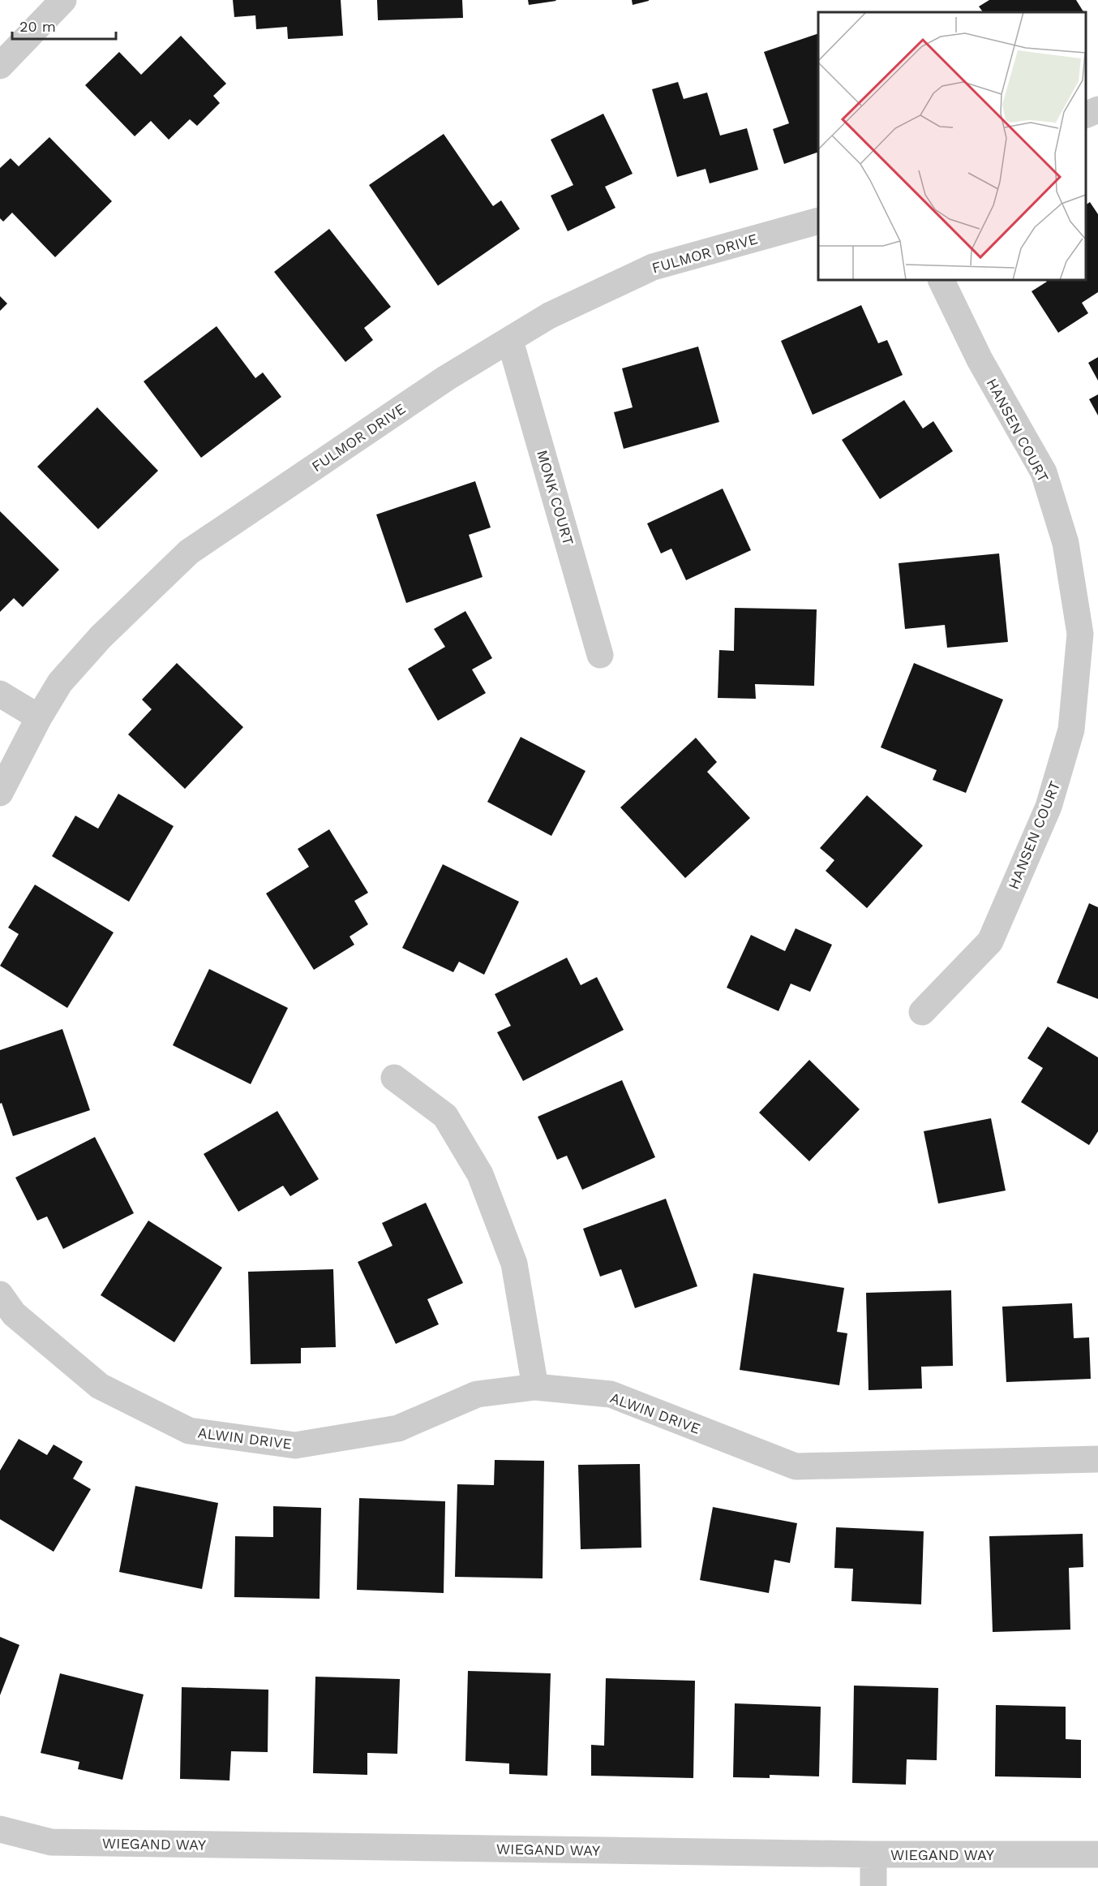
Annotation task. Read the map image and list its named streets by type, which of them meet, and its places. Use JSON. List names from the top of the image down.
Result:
{
  "streets": {
    "street": [
      "FULMOR DRIVE",
      "HANSEN COURT",
      "MONK COURT",
      "ALWIN DRIVE",
      "WIEGAND WAY"
    ]
  },
  "crossings": [
    ["FULMOR DRIVE", "MONK COURT"]
  ],
  "scale_bar": "20 m"
}
